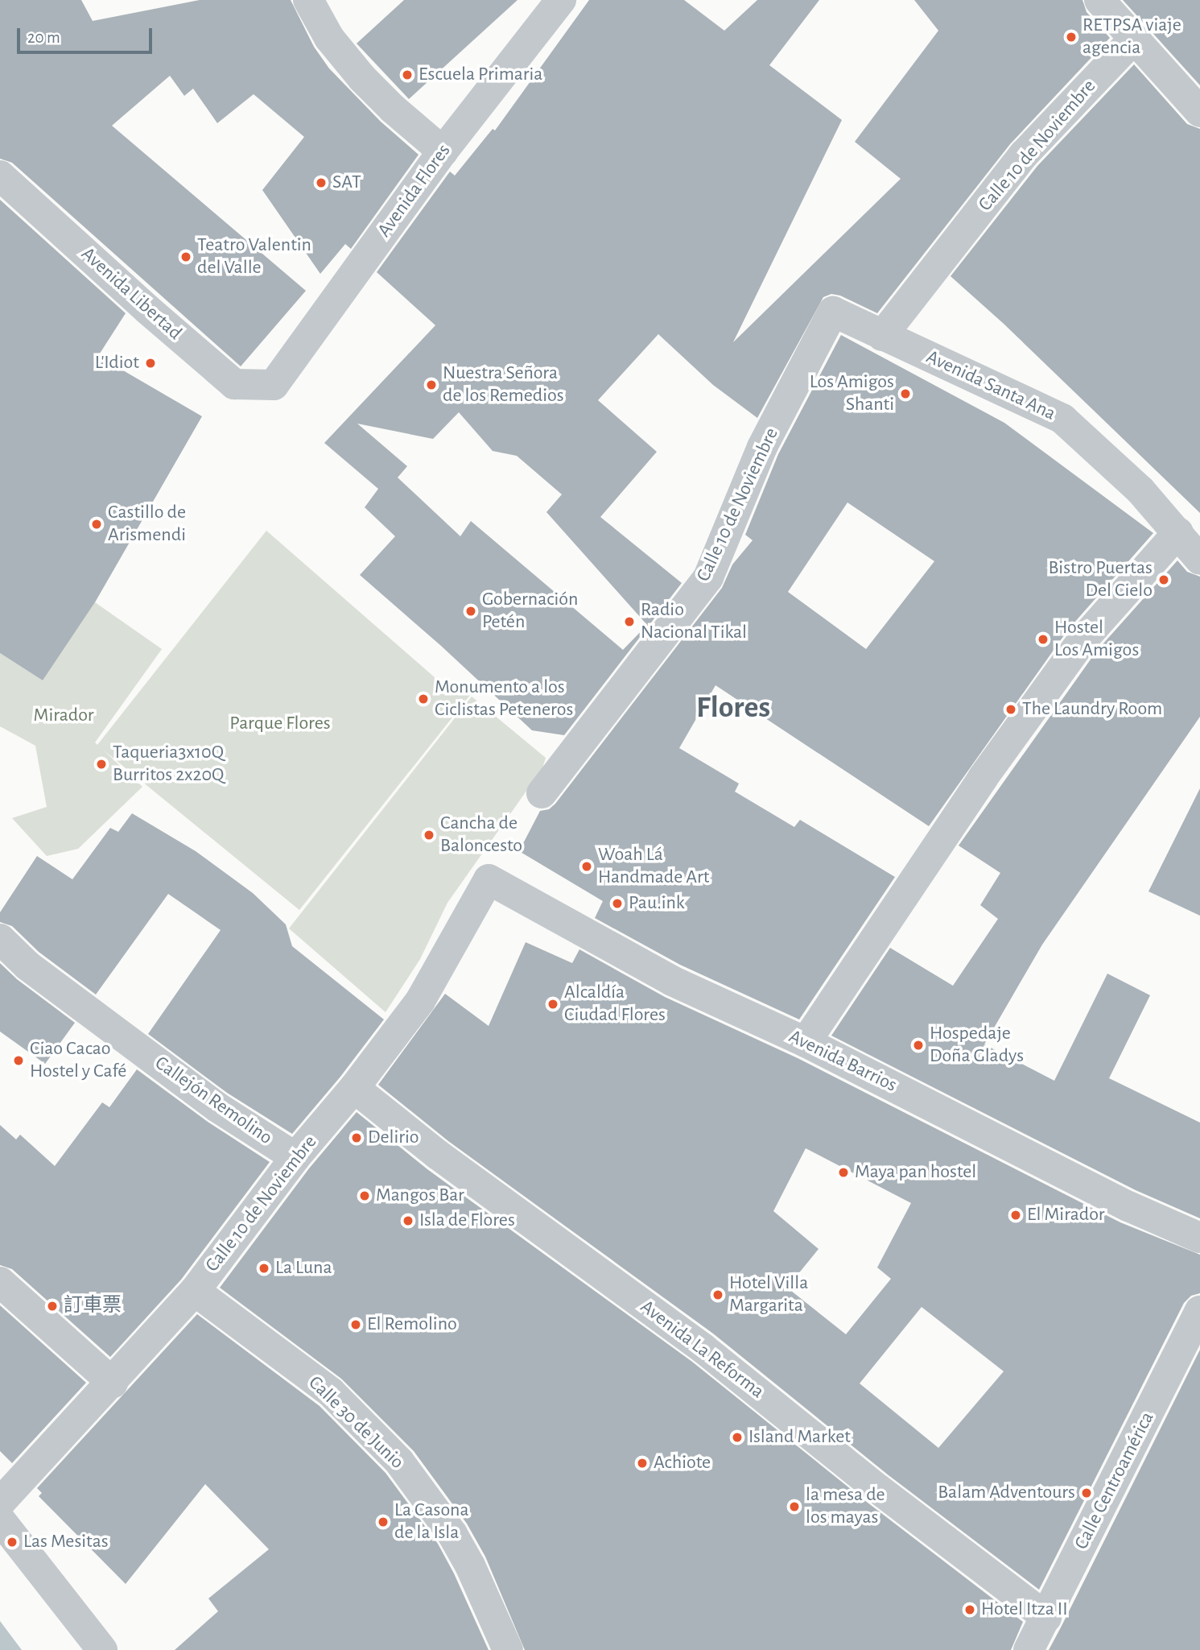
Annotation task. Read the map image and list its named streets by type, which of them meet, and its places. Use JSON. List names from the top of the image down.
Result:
{
  "streets": {
    "street": [
      "Calle 10 de Noviembre",
      "Avenida Flores",
      "Avenida Libertad",
      "Avenida Santa Ana",
      "Avenida Barrios",
      "Callejón Remolino",
      "Avenida La Reforma",
      "Calle 30 de Junio",
      "Calle Centroamérica"
    ]
  },
  "crossings": [
    ["Calle 10 de Noviembre", "Avenida Santa Ana"],
    ["Calle 10 de Noviembre", "Avenida Barrios"],
    ["Calle 10 de Noviembre", "Callejón Remolino"],
    ["Calle 10 de Noviembre", "Avenida La Reforma"],
    ["Calle 10 de Noviembre", "Calle 30 de Junio"],
    ["Avenida Flores", "Avenida Libertad"],
    ["Avenida La Reforma", "Calle Centroamérica"]
  ],
  "districts": ["Flores"],
  "parks": ["Mirador", "Parque Flores"],
  "places": [
    "RETPSA viaje agencia",
    "Escuela Primaria",
    "SAT",
    "Teatro Valentin del Valle",
    "L'Idiot",
    "Nuestra Señora de los Remedios",
    "Los Amigos Shanti",
    "Castillo de Arismendi",
    "Bistro Puertas Del Cielo",
    "Gobernación Petén",
    "Radio Nacional Tikal",
    "Hostel Los Amigos",
    "Monumento a los Ciclistas Peteneros",
    "The Laundry Room",
    "Taqueria3x10Q Burritos 2x20Q",
    "Cancha de Baloncesto",
    "Woah Lá Handmade Art",
    "Pau.ink",
    "Alcaldía Ciudad Flores",
    "Hospedaje Doña Gladys",
    "Ciao Cacao Hostel y Café",
    "Delirio",
    "Maya pan hostel",
    "Mangos Bar",
    "El Mirador",
    "Isla de Flores",
    "La Luna",
    "Hotel Villa Margarita",
    "訂車票",
    "El Remolino",
    "Island Market",
    "Achiote",
    "Balam Adventours",
    "la mesa de los mayas",
    "La Casona de la Isla",
    "Las Mesitas",
    "Hotel Itza II"
  ],
  "scale_bar": "20 m"
}
